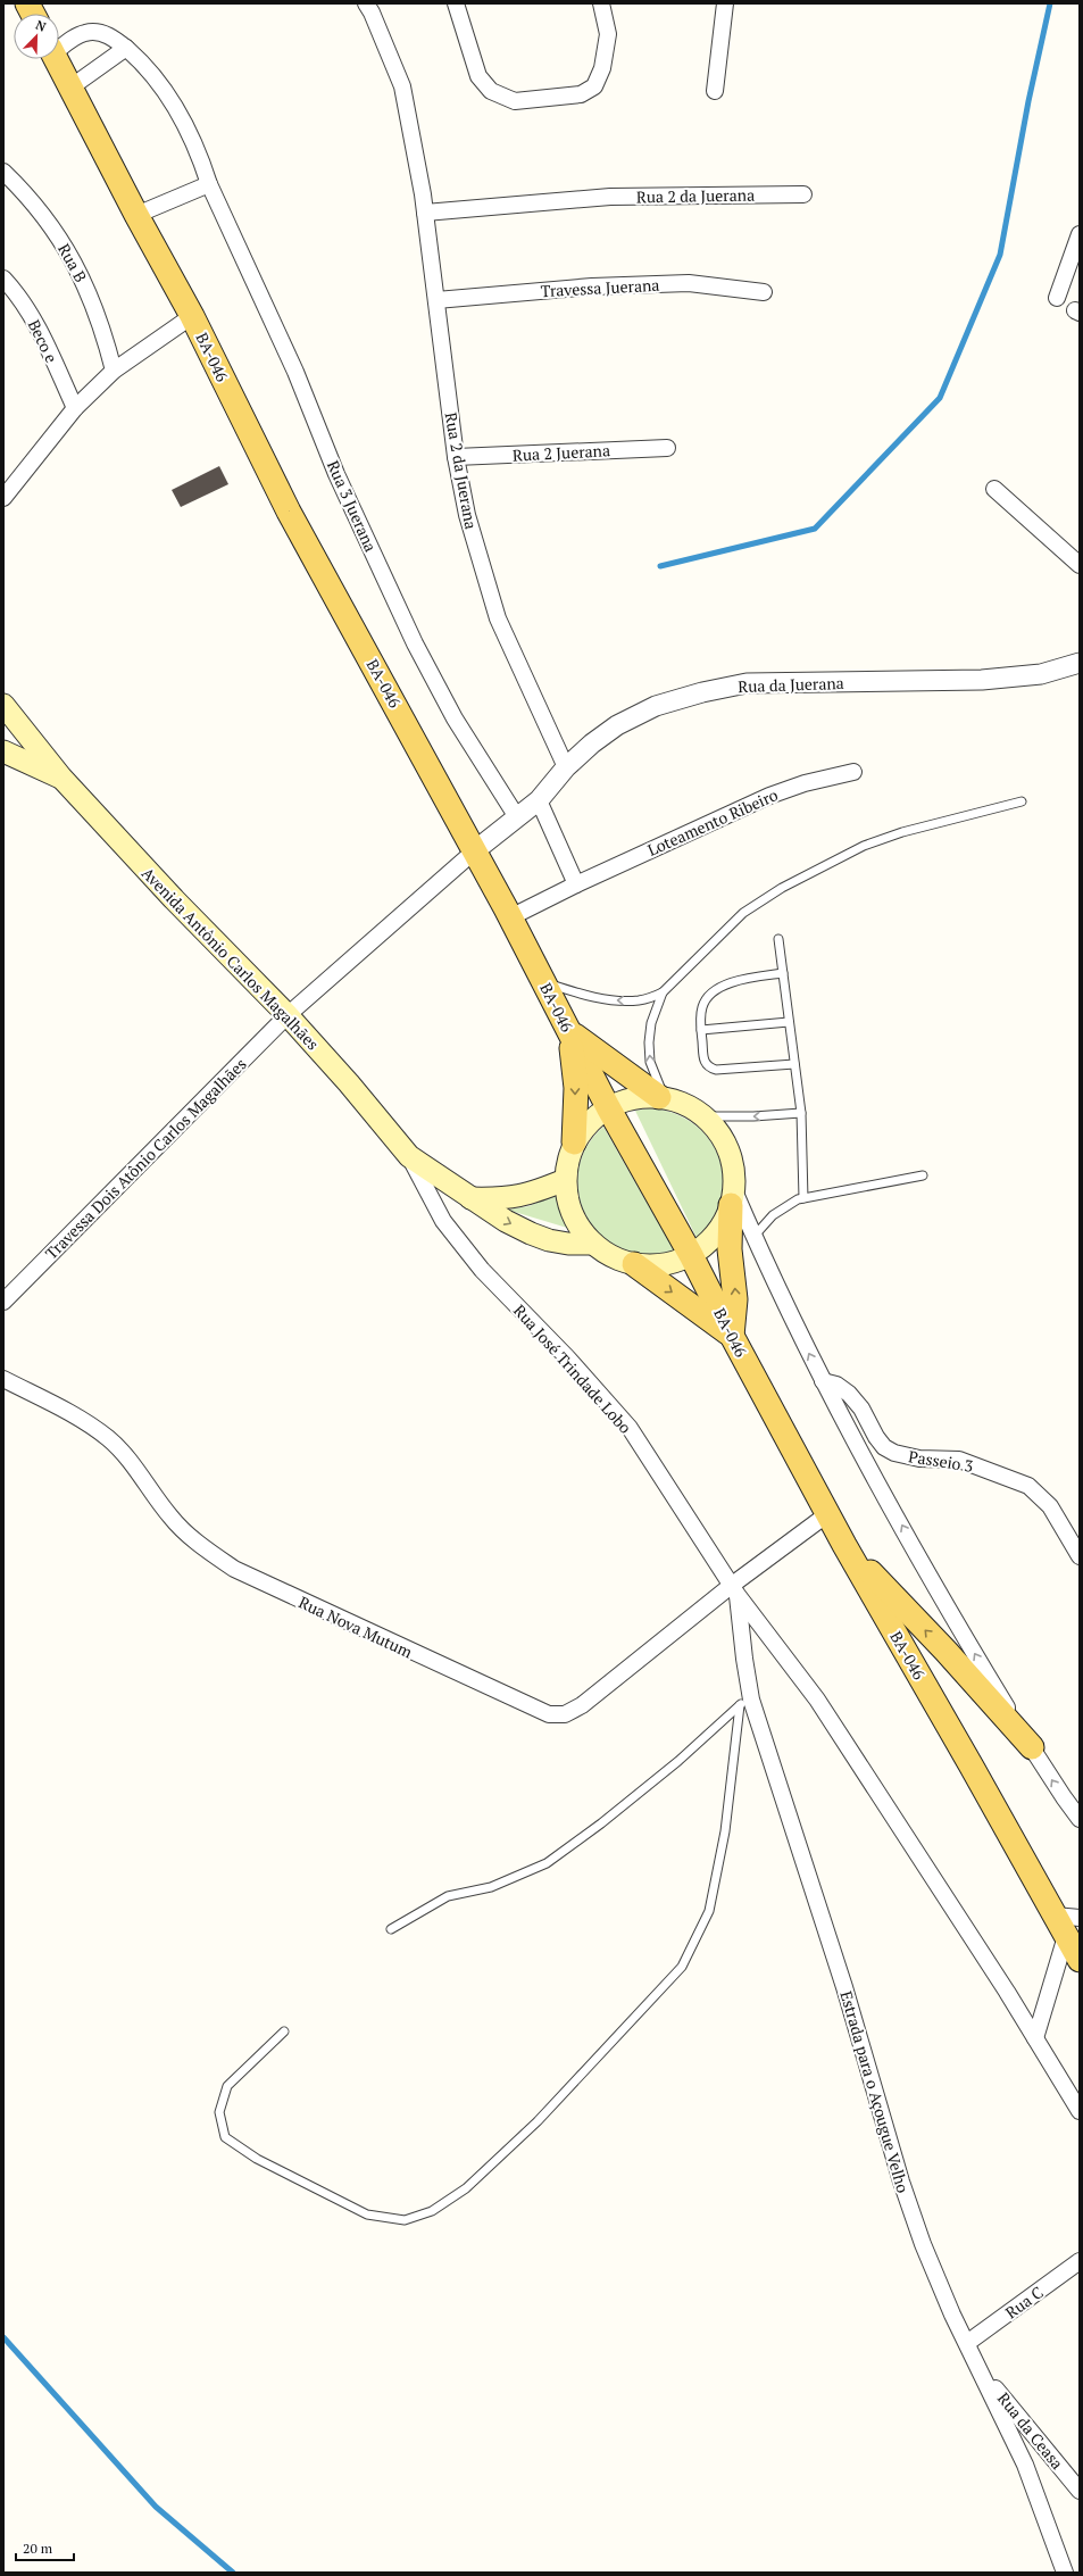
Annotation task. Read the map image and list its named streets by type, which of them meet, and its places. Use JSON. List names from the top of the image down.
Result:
{
  "streets": {
    "main road": ["BA-046", "Avenida Antônio Carlos Magalhães"],
    "street": [
      "Rua 2 da Juerana",
      "Rua B",
      "Travessa Juerana",
      "Beco e",
      "Rua 2 Juerana",
      "Rua 3 Juerana",
      "Rua da Juerana",
      "Loteamento Ribeiro",
      "Travessa Dois Atônio Carlos Magalhães",
      "Rua José Trindade Lobo",
      "Passeio 3",
      "Rua Nova Mutum",
      "Estrada para o Açougue Velho",
      "Rua C",
      "Rua da Ceasa"
    ]
  },
  "crossings": [
    ["Rua 2 da Juerana", "Travessa Juerana"],
    ["Rua 2 da Juerana", "Rua 2 Juerana"],
    ["Rua 2 da Juerana", "Rua da Juerana"],
    ["BA-046", "Rua da Juerana"],
    ["BA-046", "Travessa Dois Atônio Carlos Magalhães"],
    ["BA-046", "Rua Nova Mutum"],
    ["Rua 3 Juerana", "Rua da Juerana"],
    ["Rua da Juerana", "Travessa Dois Atônio Carlos Magalhães"],
    ["Avenida Antônio Carlos Magalhães", "Travessa Dois Atônio Carlos Magalhães"],
    ["Avenida Antônio Carlos Magalhães", "Rua José Trindade Lobo"],
    ["Rua José Trindade Lobo", "Rua Nova Mutum"],
    ["Rua José Trindade Lobo", "Estrada para o Açougue Velho"],
    ["Rua Nova Mutum", "Estrada para o Açougue Velho"],
    ["Estrada para o Açougue Velho", "Rua C"],
    ["Estrada para o Açougue Velho", "Rua da Ceasa"]
  ],
  "scale_bar": "20 m",
  "north": "top right"
}
